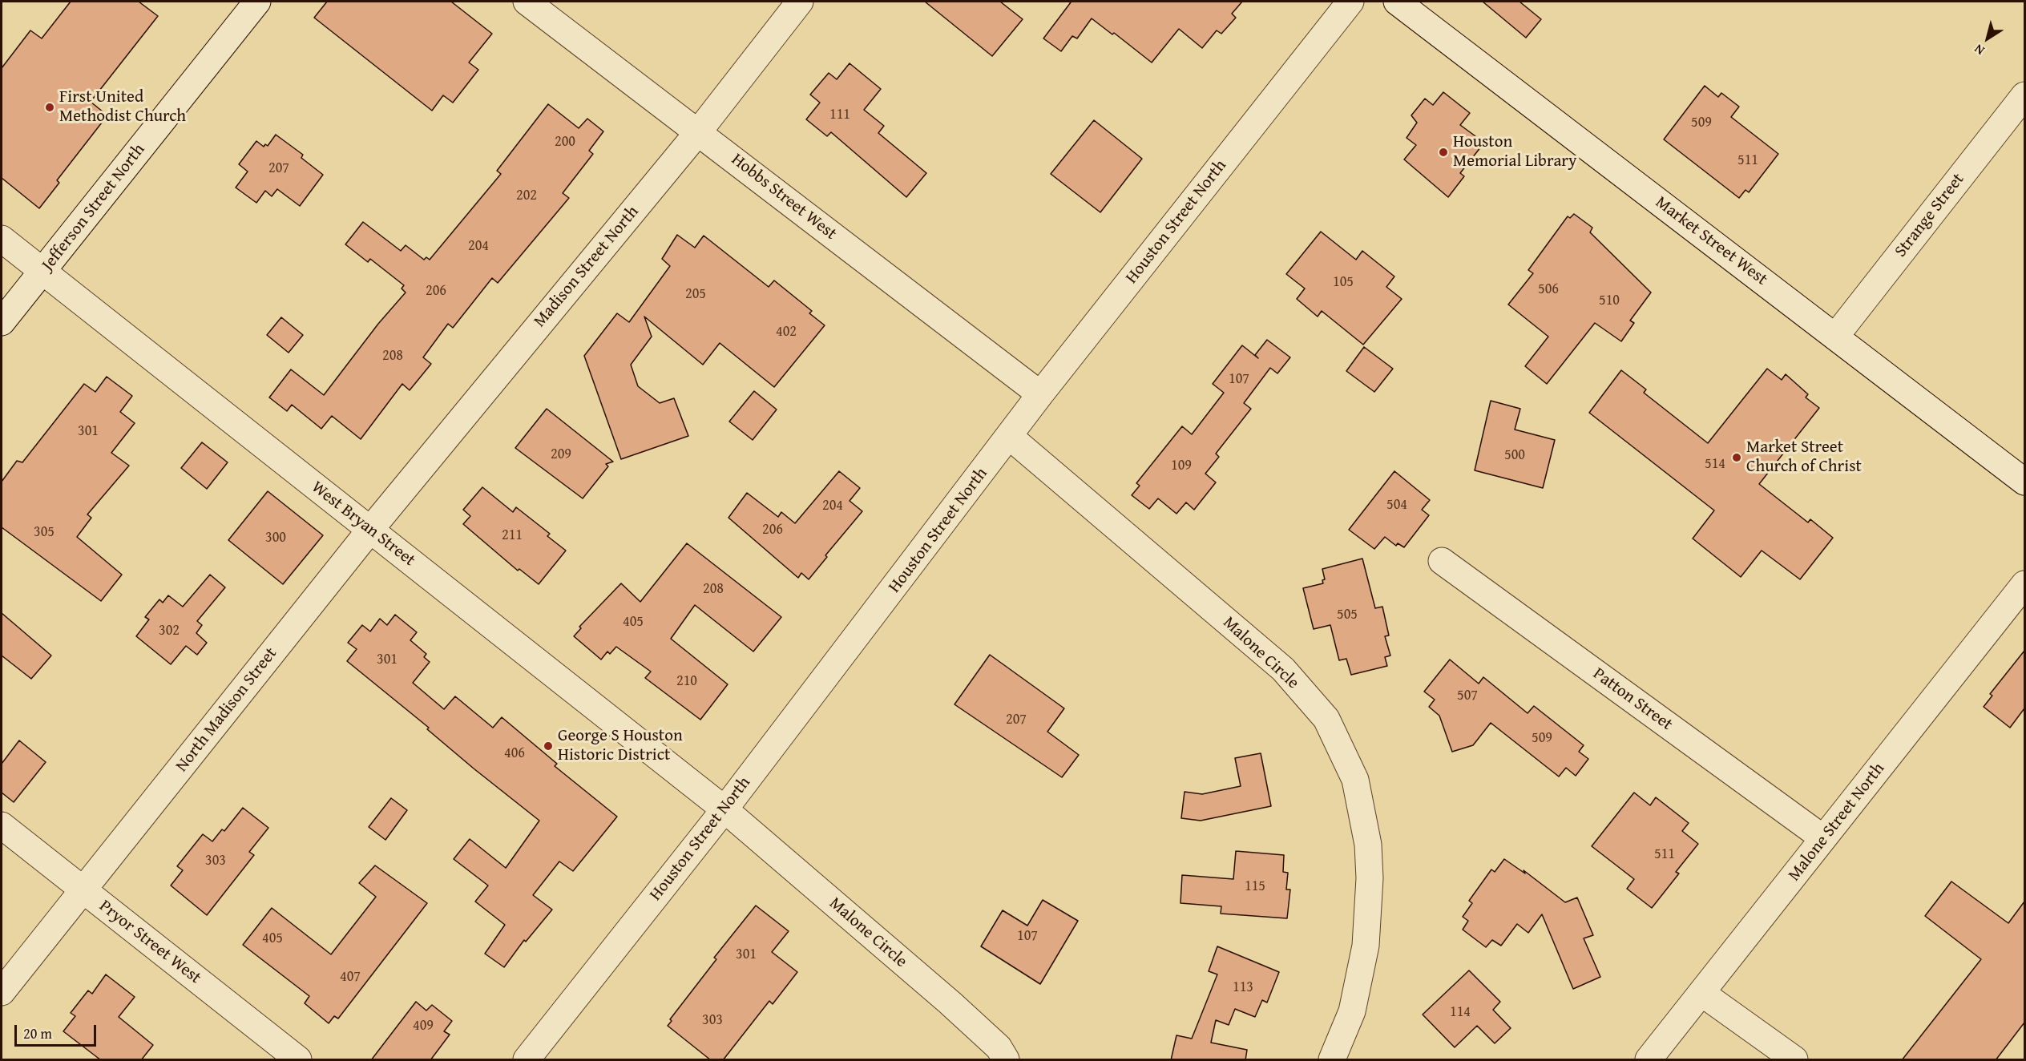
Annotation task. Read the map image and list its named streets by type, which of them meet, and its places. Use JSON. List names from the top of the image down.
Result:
{
  "streets": {
    "street": [
      "Hobbs Street West",
      "Jefferson Street North",
      "Strange Street",
      "Houston Street North",
      "Market Street West",
      "Madison Street North",
      "West Bryan Street",
      "Malone Circle",
      "Patton Street",
      "North Madison Street",
      "Malone Street North",
      "Pryor Street West"
    ]
  },
  "crossings": [
    ["Hobbs Street West", "Houston Street North"],
    ["Hobbs Street West", "Madison Street North"],
    ["Jefferson Street North", "West Bryan Street"],
    ["Strange Street", "Market Street West"],
    ["Houston Street North", "West Bryan Street"],
    ["Houston Street North", "Malone Circle"],
    ["Madison Street North", "West Bryan Street"],
    ["Madison Street North", "North Madison Street"],
    ["West Bryan Street", "Malone Circle"],
    ["West Bryan Street", "North Madison Street"],
    ["Patton Street", "Malone Street North"],
    ["North Madison Street", "Pryor Street West"]
  ],
  "places": [
    "First United Methodist Church",
    "Houston Memorial Library",
    "Market Street Church of Christ",
    "George S Houston Historic District"
  ],
  "house_numbers": [
    "111",
    "509",
    "200",
    "511",
    "207",
    "202",
    "204",
    "105",
    "506",
    "206",
    "205",
    "510",
    "402",
    "208",
    "107",
    "301",
    "209",
    "500",
    "514",
    "109",
    "504",
    "204",
    "206",
    "305",
    "211",
    "300",
    "208",
    "505",
    "405",
    "302",
    "301",
    "210",
    "507",
    "207",
    "509",
    "406",
    "511",
    "303",
    "115",
    "107",
    "405",
    "301",
    "407",
    "113",
    "114",
    "303",
    "409"
  ],
  "scale_bar": "20 m",
  "north": "bottom left"
}
